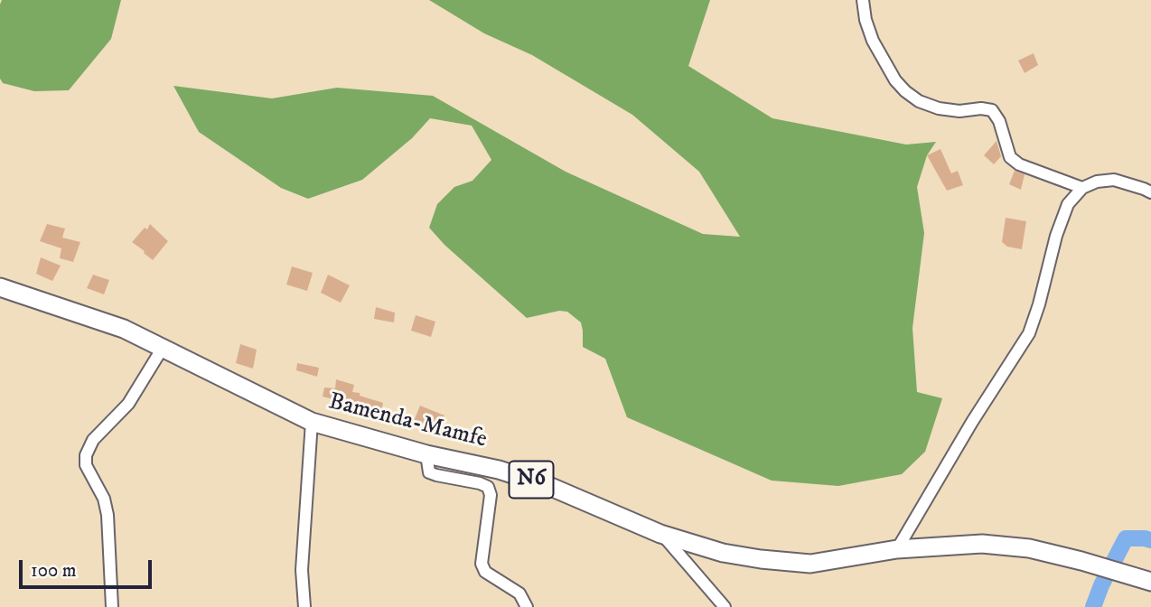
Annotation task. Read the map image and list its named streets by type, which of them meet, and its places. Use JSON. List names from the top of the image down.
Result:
{
  "streets": {
    "highway": ["Bamenda-Mamfe", "N6"]
  },
  "scale_bar": "100 m"
}
